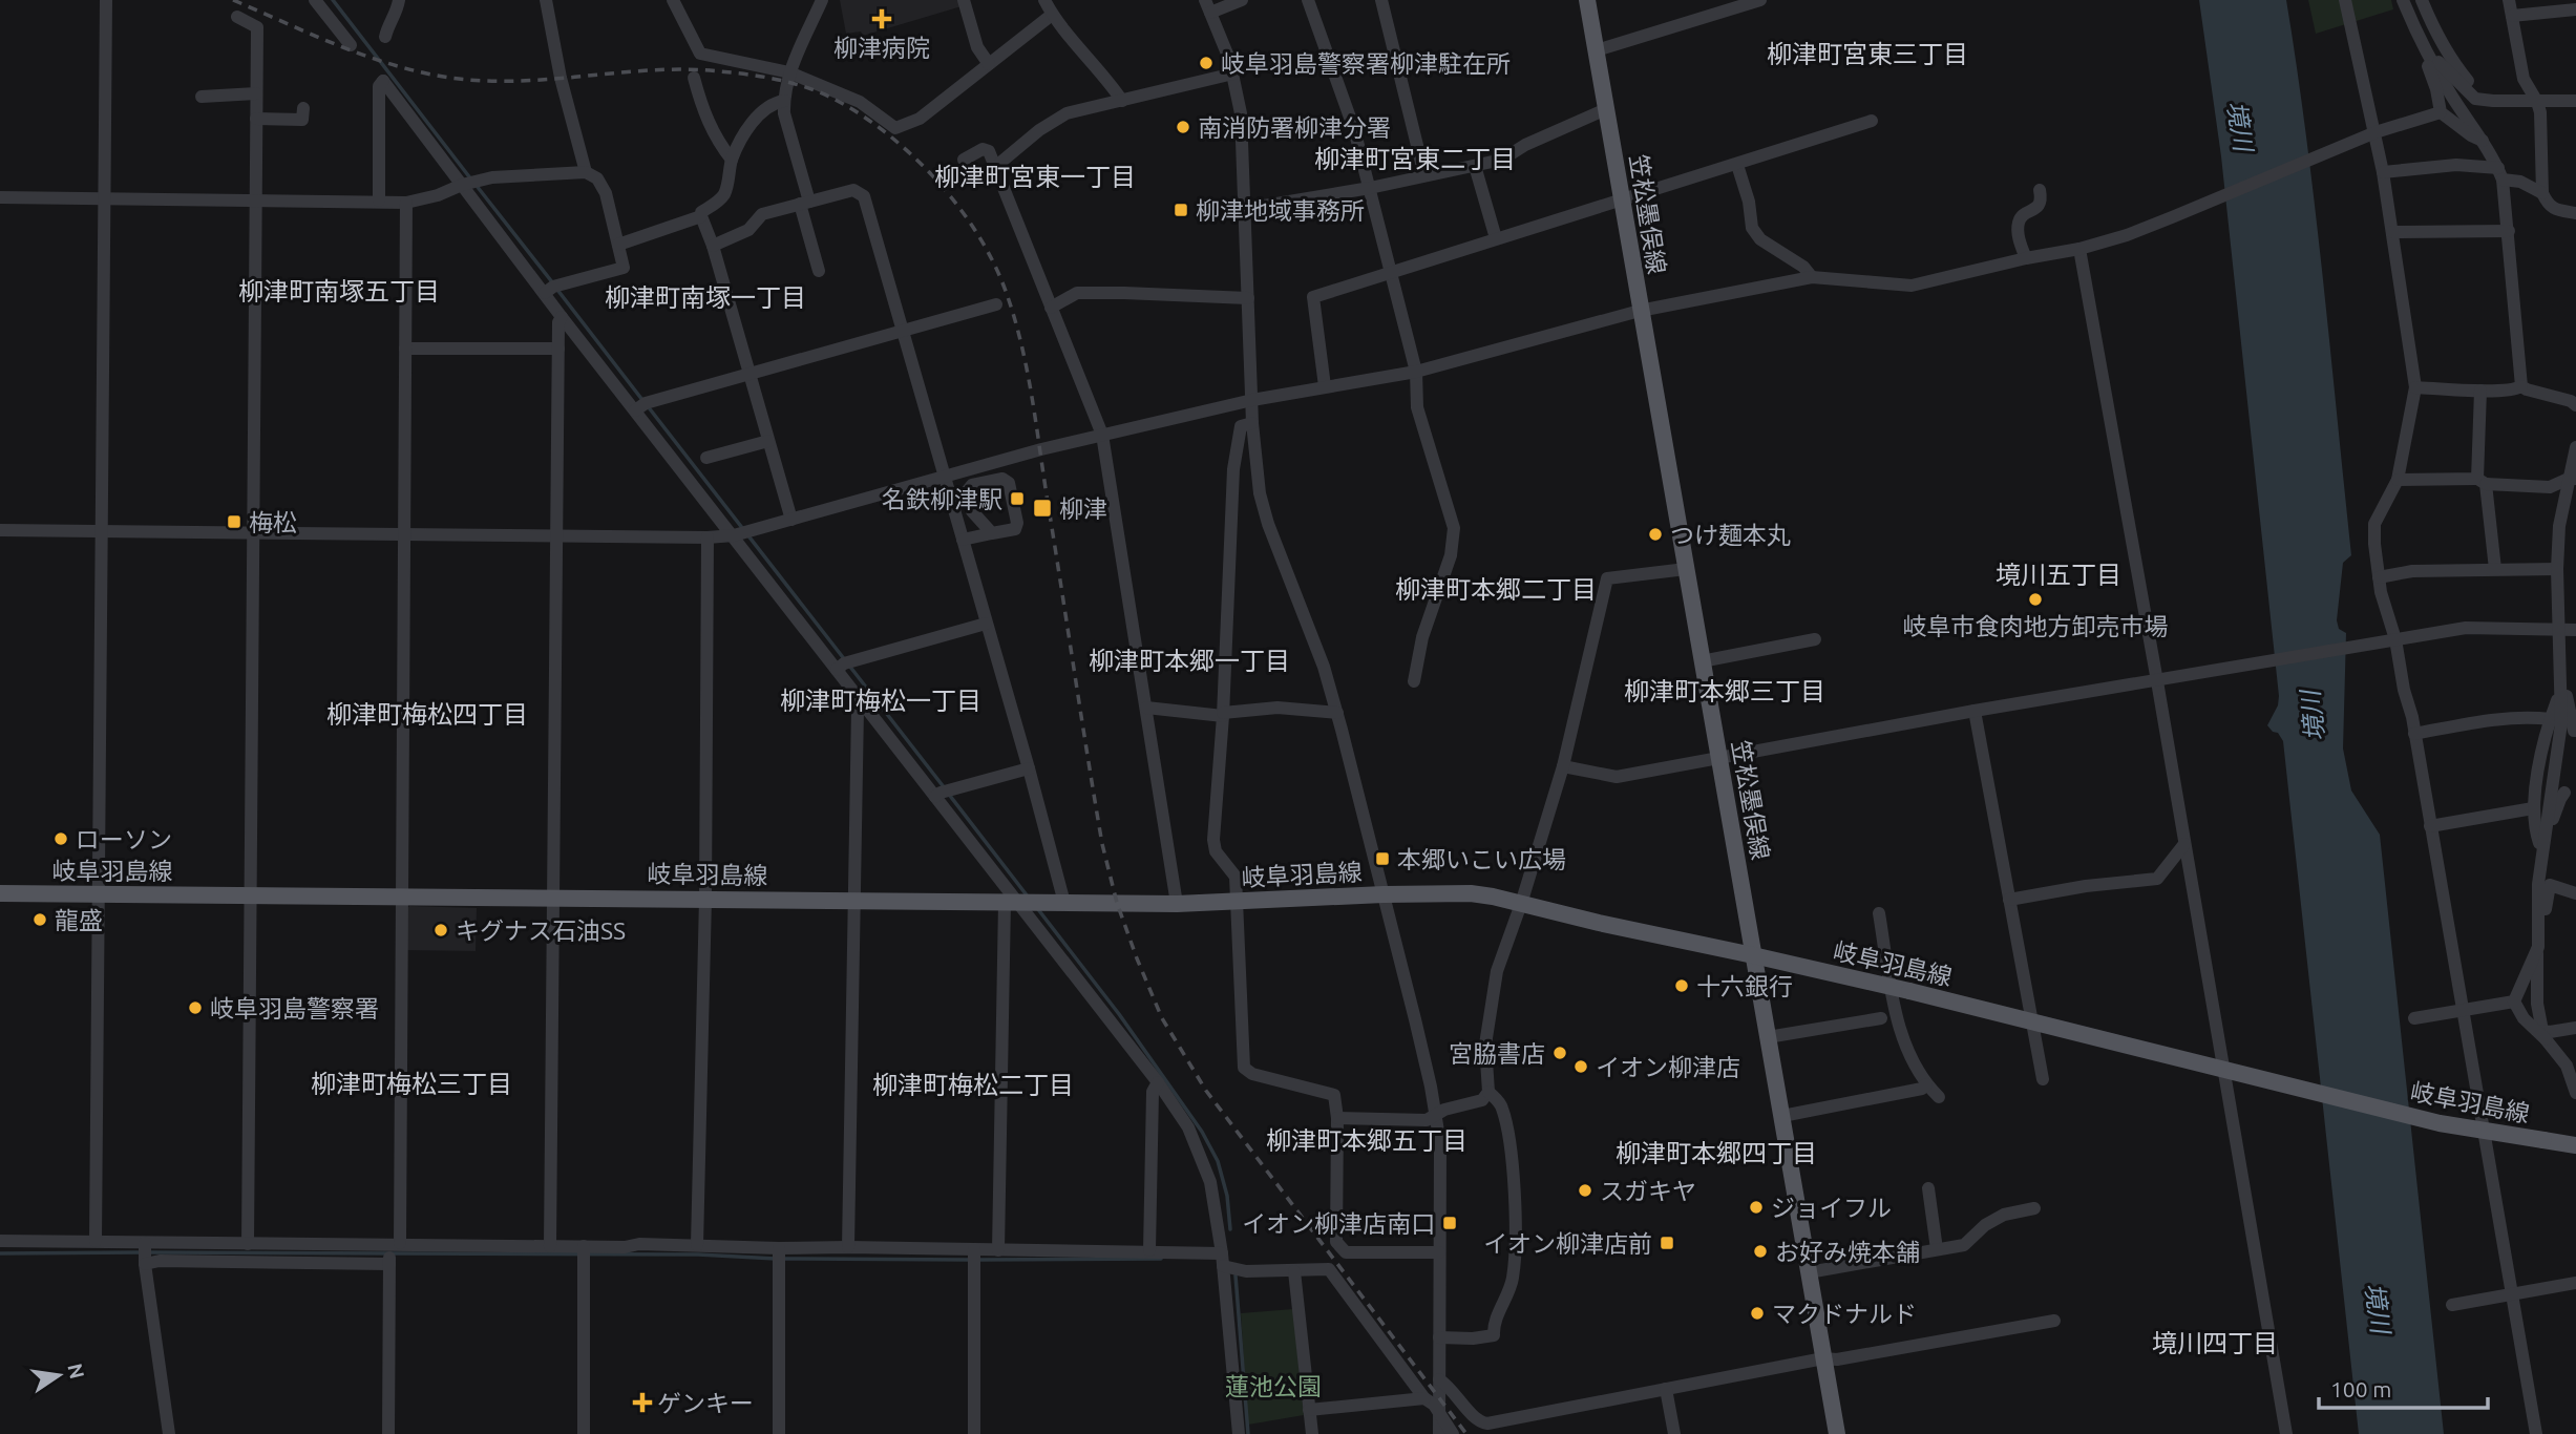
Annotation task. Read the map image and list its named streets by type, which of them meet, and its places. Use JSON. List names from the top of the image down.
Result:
{
  "streets": {
    "main road": ["笠松墨俣線", "岐阜羽島線"]
  },
  "crossings": [
    ["笠松墨俣線", "岐阜羽島線"]
  ],
  "districts": [
    "柳津町宮東三丁目",
    "柳津町宮東二丁目",
    "柳津町宮東一丁目",
    "柳津町南塚五丁目",
    "柳津町南塚一丁目",
    "境川五丁目",
    "柳津町本郷二丁目",
    "柳津町本郷一丁目",
    "柳津町本郷三丁目",
    "柳津町梅松一丁目",
    "柳津町梅松四丁目",
    "柳津町梅松三丁目",
    "柳津町梅松二丁目",
    "柳津町本郷五丁目",
    "柳津町本郷四丁目",
    "境川四丁目"
  ],
  "water": ["境川"],
  "parks": ["蓮池公園"],
  "places": {
    "health": ["柳津病院", "ゲンキー"],
    "other": [
      "岐阜羽島警察署柳津駐在所",
      "南消防署柳津分署",
      "つけ麺本丸",
      "岐阜市食肉地方卸売市場",
      "ローソン",
      "龍盛",
      "キグナス石油SS",
      "十六銀行",
      "岐阜羽島警察署",
      "宮脇書店",
      "イオン柳津店",
      "スガキヤ",
      "ジョイフル",
      "お好み焼本舗",
      "マクドナルド"
    ],
    "transit": [
      "柳津地域事務所",
      "名鉄柳津駅",
      "柳津",
      "梅松",
      "本郷いこい広場",
      "イオン柳津店南口",
      "イオン柳津店前"
    ]
  },
  "scale_bar": "100 m",
  "north": "right"
}
